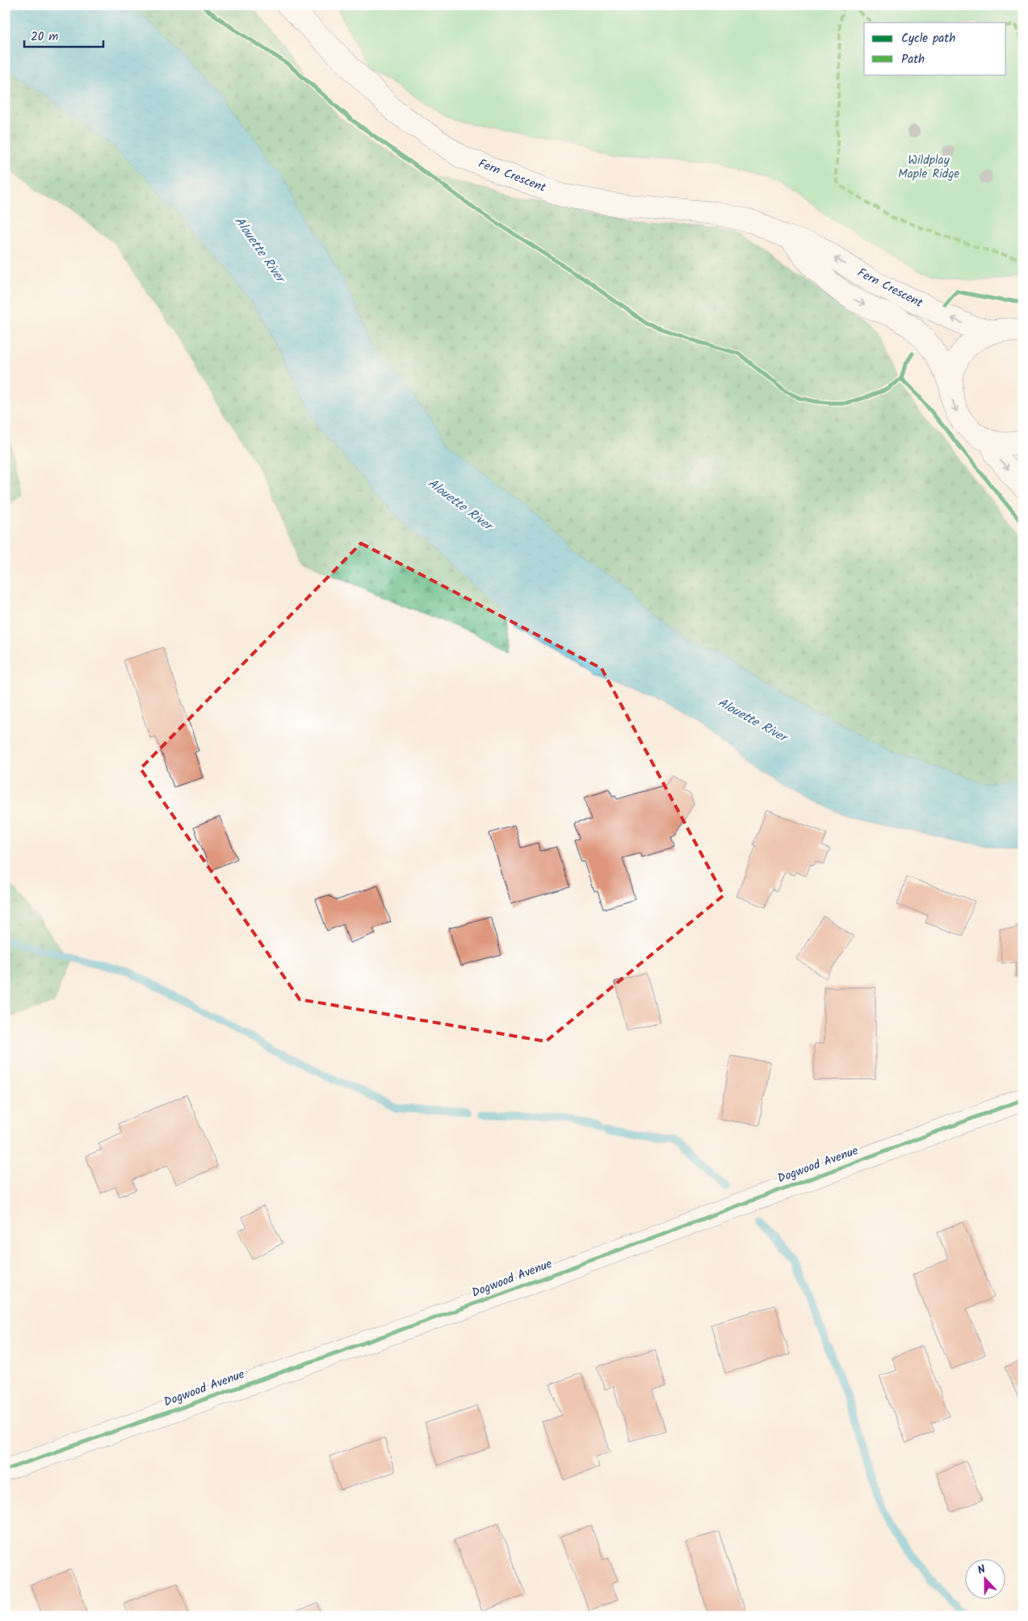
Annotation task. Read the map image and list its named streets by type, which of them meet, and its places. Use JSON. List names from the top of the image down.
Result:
{
  "streets": {
    "street": ["Fern Crescent", "Dogwood Avenue"]
  },
  "water": ["Alouette River"],
  "parks": ["Wildplay Maple Ridge"],
  "legend": ["Cycle path", "Path"],
  "scale_bar": "20 m",
  "north": "top"
}
